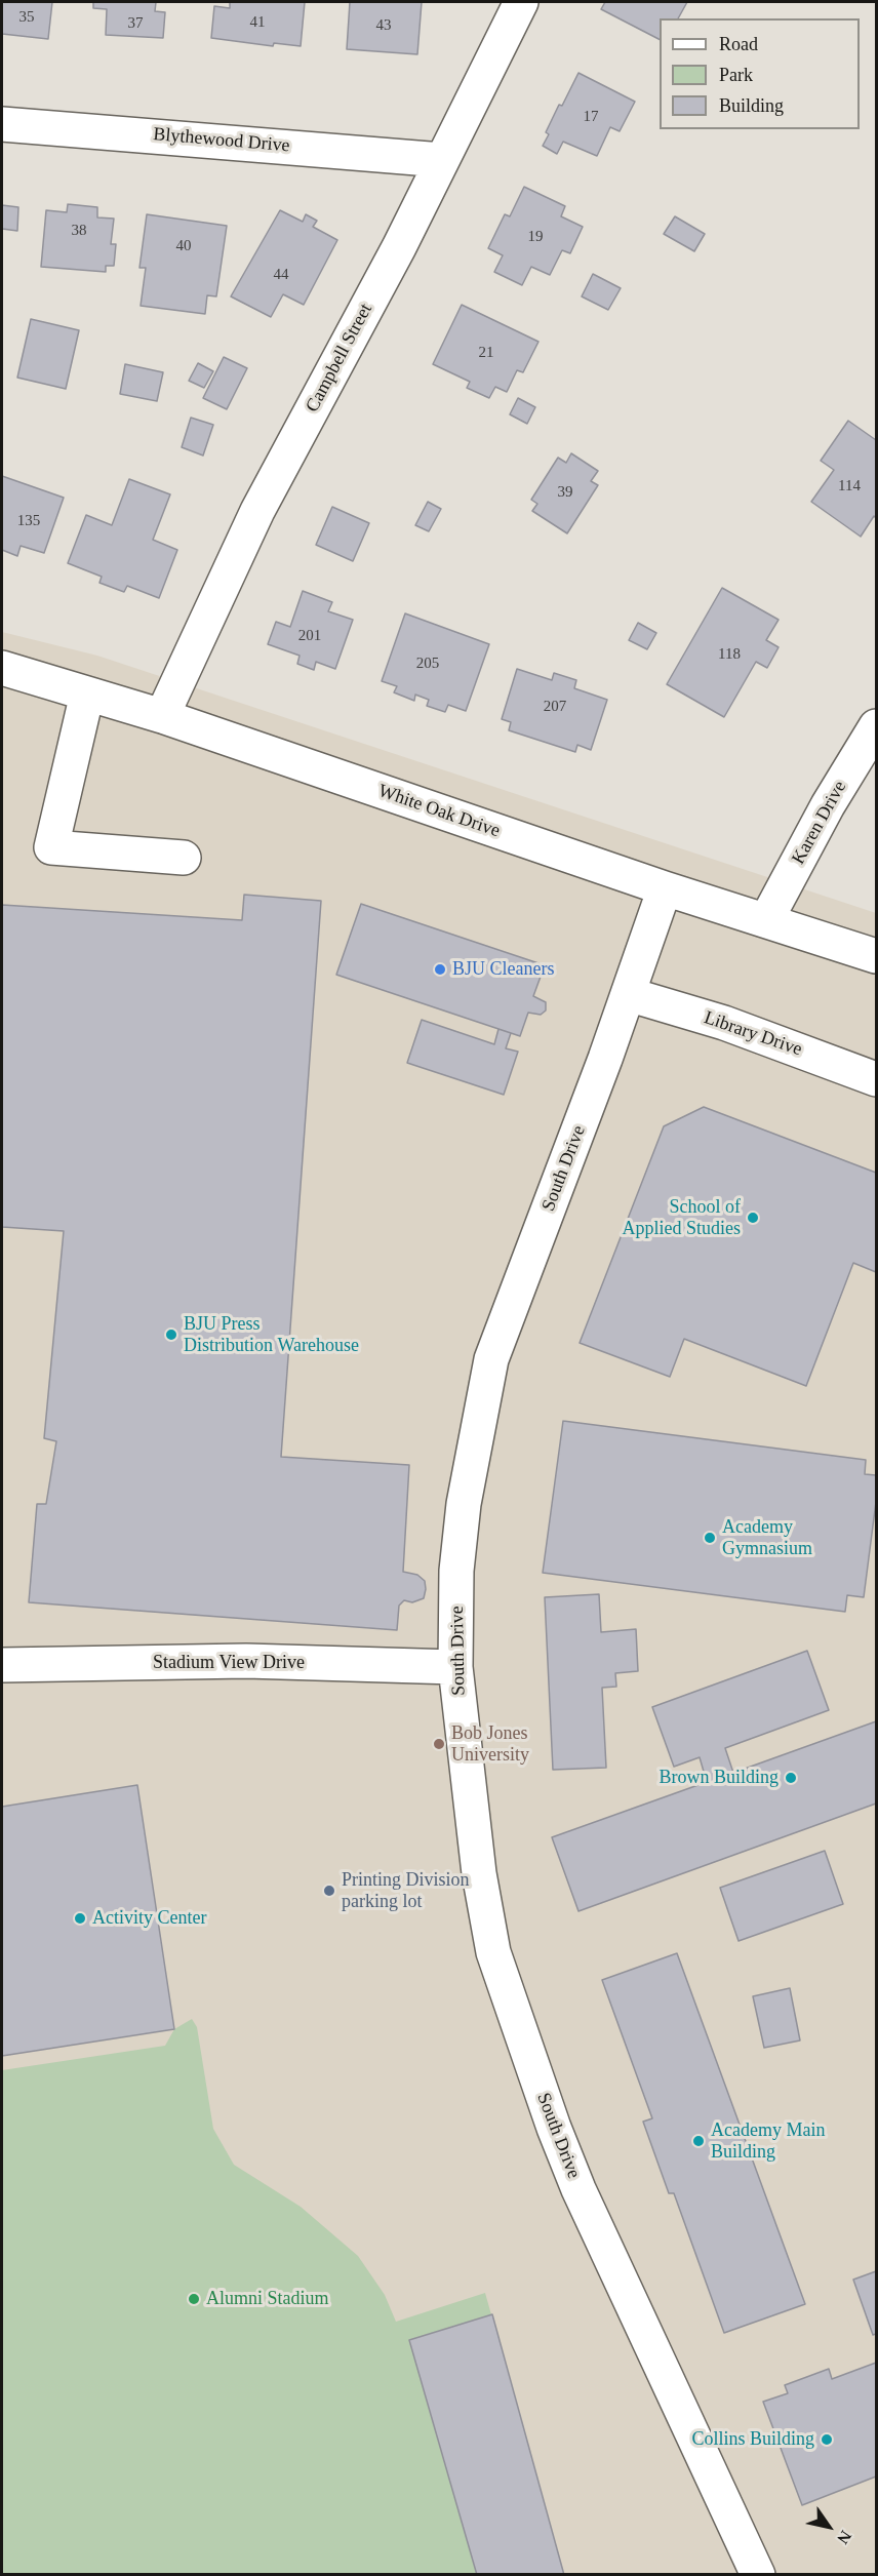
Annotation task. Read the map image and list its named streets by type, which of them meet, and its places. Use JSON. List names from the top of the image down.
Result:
{
  "streets": {
    "street": [
      "Blythewood Drive",
      "Campbell Street",
      "White Oak Drive",
      "Karen Drive",
      "Library Drive",
      "South Drive",
      "Stadium View Drive"
    ]
  },
  "crossings": [
    ["Blythewood Drive", "Campbell Street"],
    ["Campbell Street", "White Oak Drive"],
    ["White Oak Drive", "Karen Drive"],
    ["White Oak Drive", "South Drive"],
    ["Library Drive", "South Drive"],
    ["South Drive", "Stadium View Drive"]
  ],
  "places": [
    "BJU Cleaners",
    "School of Applied Studies",
    "BJU Press Distribution Warehouse",
    "Academy Gymnasium",
    "Bob Jones University",
    "Brown Building",
    "Printing Division parking lot",
    "Activity Center",
    "Academy Main Building",
    "Alumni Stadium",
    "Collins Building"
  ],
  "house_numbers": [
    "35",
    "41",
    "37",
    "43",
    "17",
    "38",
    "19",
    "40",
    "44",
    "21",
    "114",
    "39",
    "135",
    "201",
    "118",
    "205",
    "207"
  ],
  "legend": ["Road", "Park", "Building"],
  "north": "bottom right"
}
